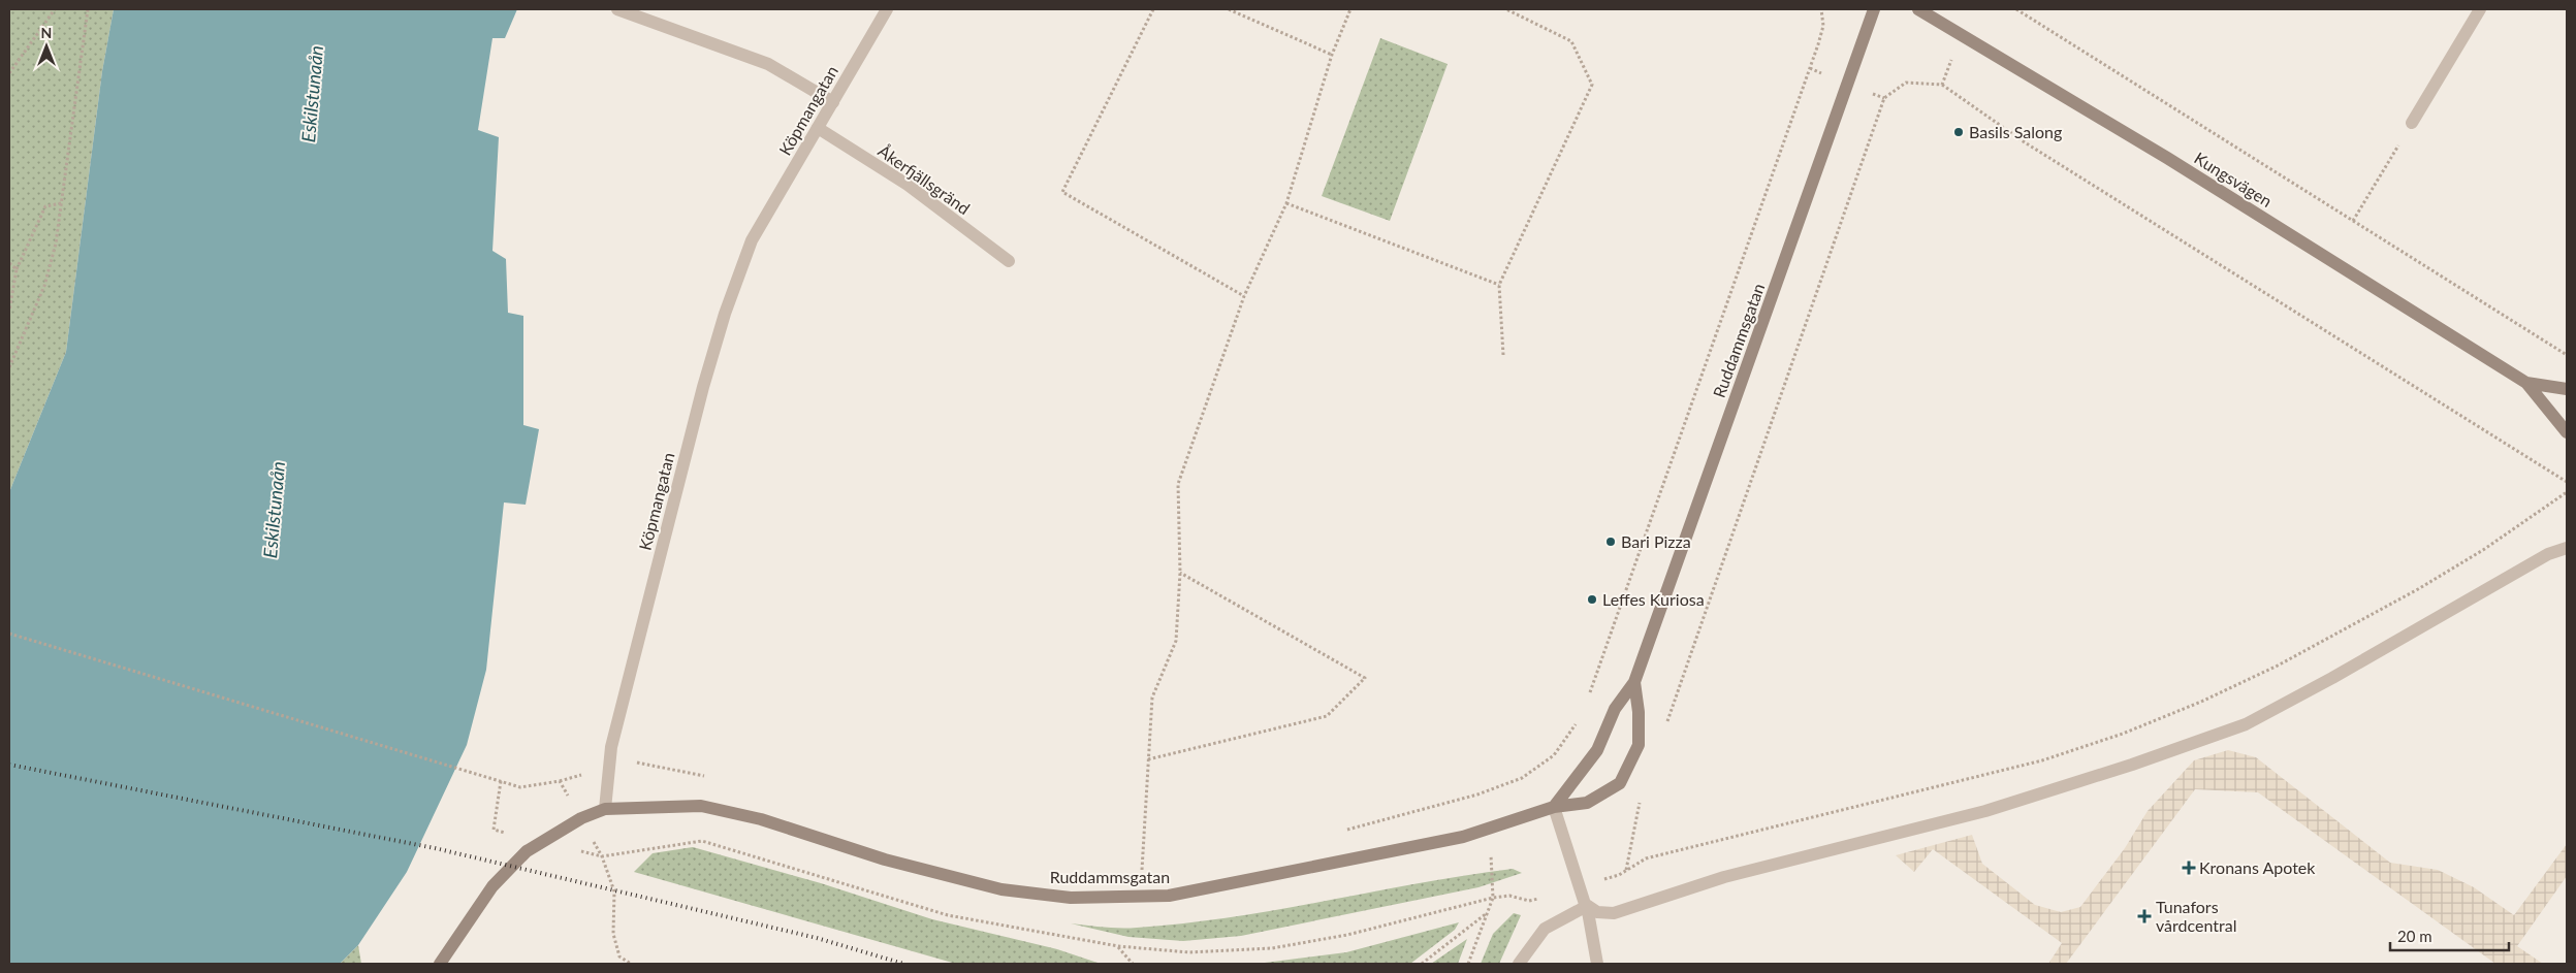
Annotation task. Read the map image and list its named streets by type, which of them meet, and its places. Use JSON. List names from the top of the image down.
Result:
{
  "streets": {
    "street": [
      "Köpmangatan",
      "Åkerfjällsgränd",
      "Kungsvägen",
      "Ruddammsgatan"
    ]
  },
  "crossings": [
    ["Köpmangatan", "Åkerfjällsgränd"],
    ["Köpmangatan", "Ruddammsgatan"]
  ],
  "water": ["Eskilstunaån"],
  "places": {
    "other": ["Basils Salong", "Bari Pizza", "Leffes Kuriosa"],
    "health": ["Kronans Apotek", "Tunafors vårdcentral"]
  },
  "scale_bar": "20 m",
  "north": "top"
}
